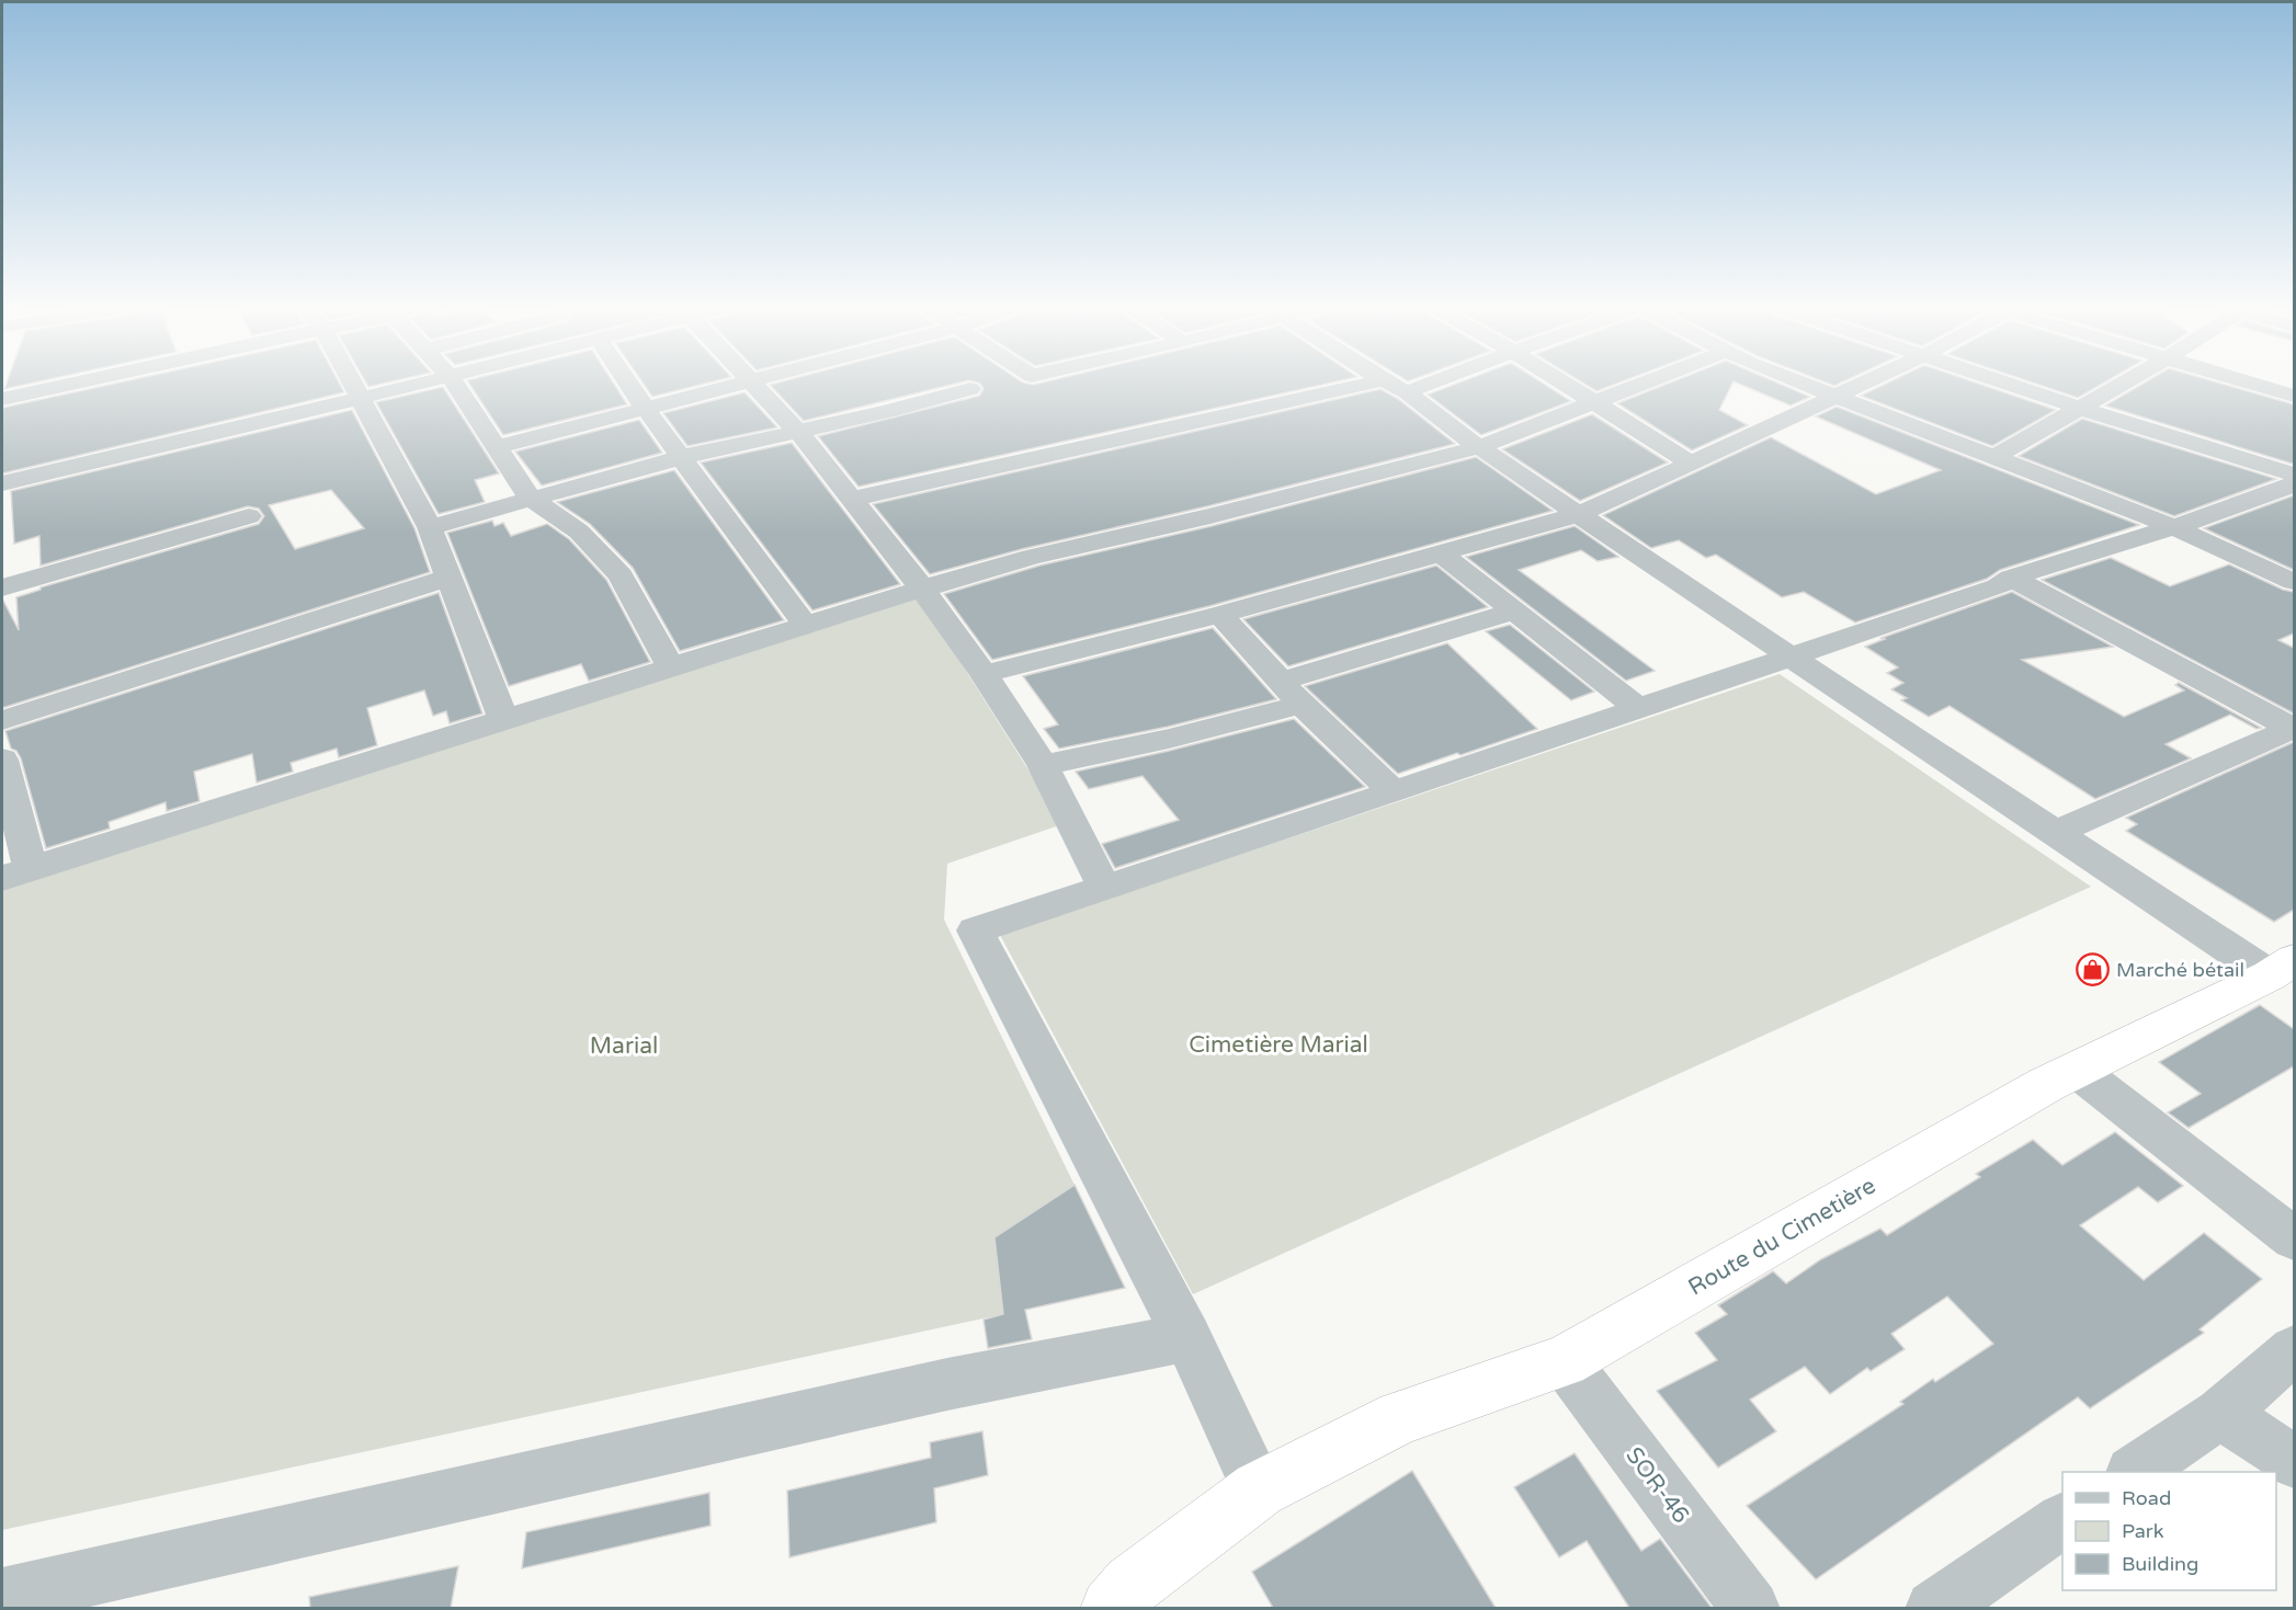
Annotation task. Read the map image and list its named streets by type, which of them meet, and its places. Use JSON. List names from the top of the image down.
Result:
{
  "streets": {
    "highway": ["Route du Cimetière"],
    "street": ["SOR-46"]
  },
  "crossings": [
    ["Route du Cimetière", "SOR-46"]
  ],
  "parks": ["Cimetière Marial", "Marial"],
  "places": {
    "shop": ["Marché bétail"]
  },
  "legend": ["Road", "Park", "Building"]
}
